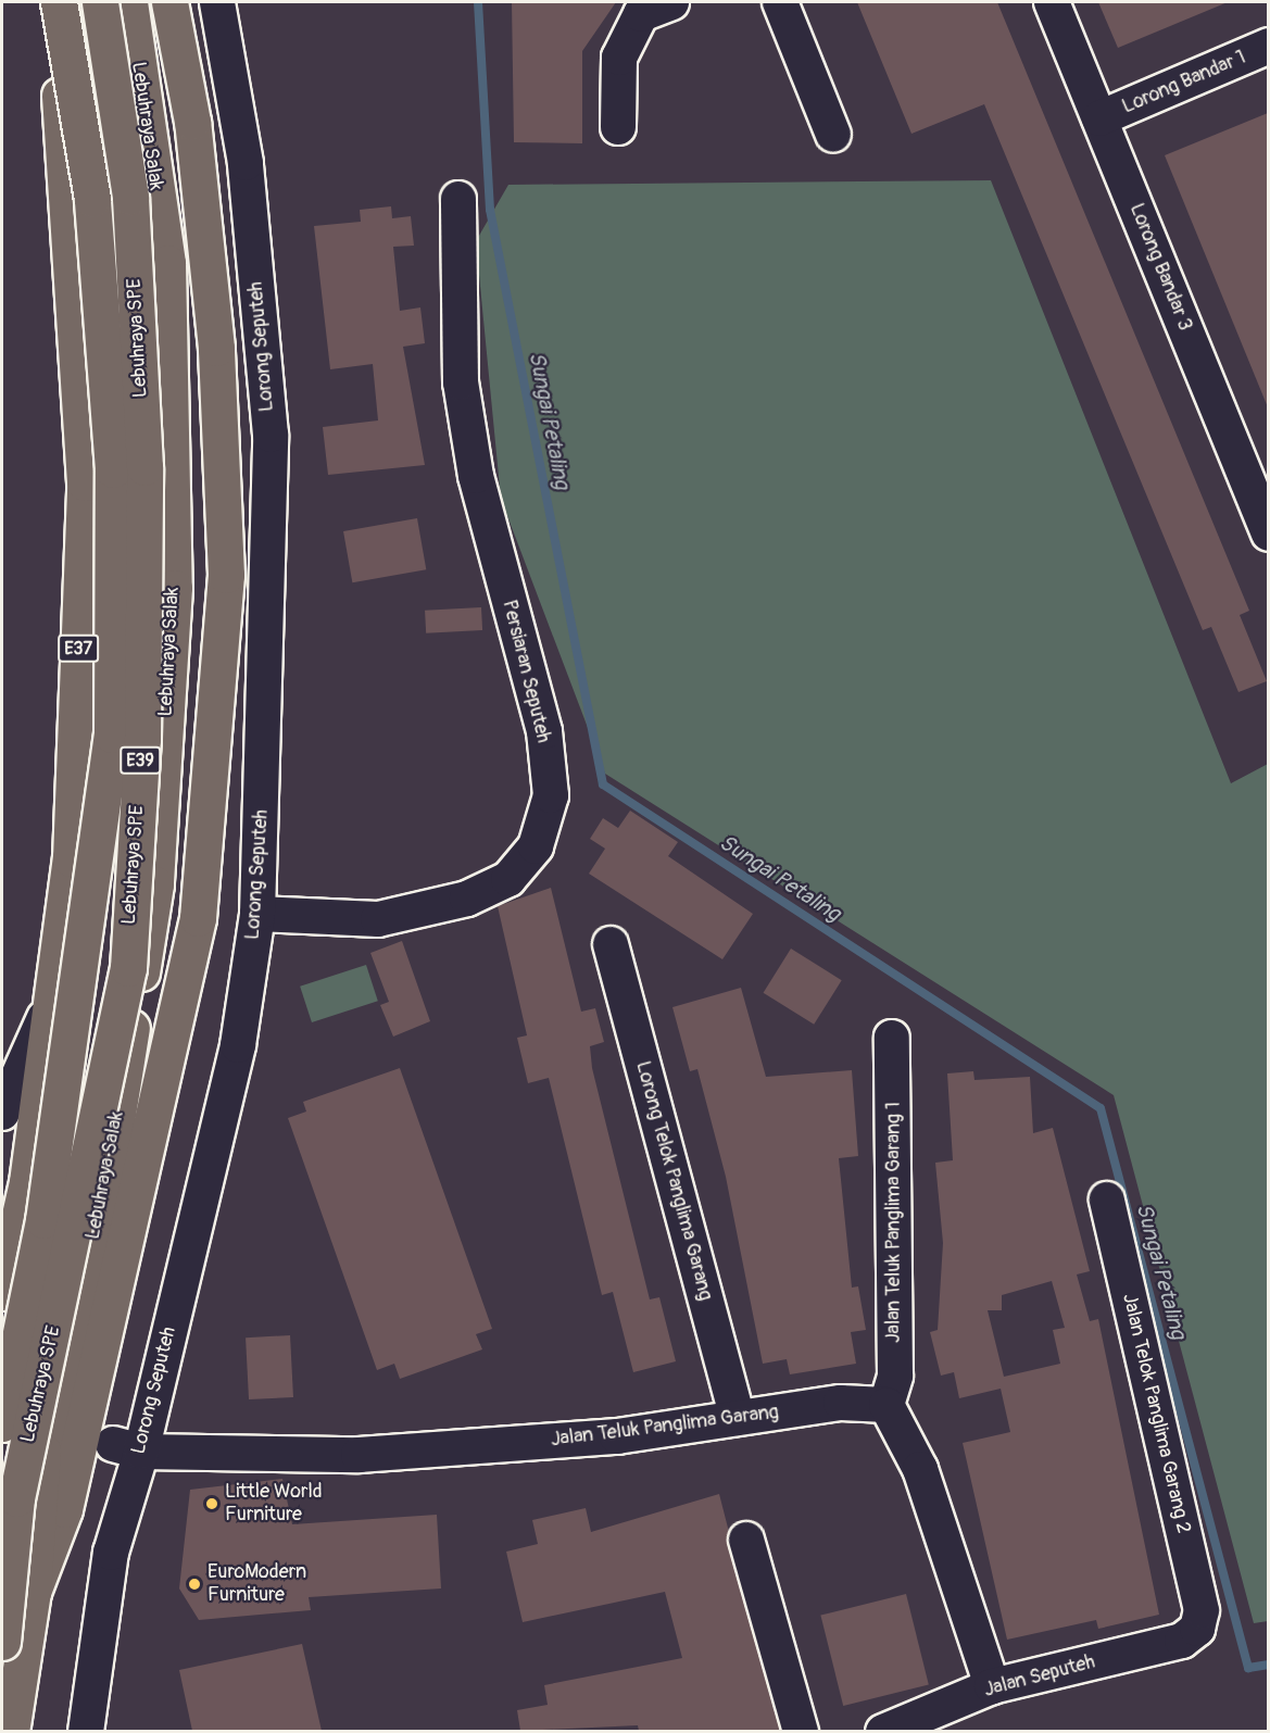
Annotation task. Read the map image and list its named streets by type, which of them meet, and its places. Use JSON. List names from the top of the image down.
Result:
{
  "streets": {
    "highway": [
      "Lebuhraya Salak",
      "Lebuhraya SPE",
      "E37",
      "E39"
    ],
    "street": [
      "Lorong Bandar 1",
      "Lorong Bandar 3",
      "Lorong Seputeh",
      "Persiaran Seputeh",
      "Lorong Telok Panglima Garang",
      "Jalan Teluk Panglima Garang 1",
      "Jalan Telok Panglima Garang 2",
      "Jalan Teluk Panglima Garang",
      "Jalan Seputeh"
    ]
  },
  "crossings": [
    ["Lorong Bandar 1", "Lorong Bandar 3"],
    ["Lorong Seputeh", "Persiaran Seputeh"],
    ["Lorong Seputeh", "Jalan Teluk Panglima Garang"],
    ["Lorong Telok Panglima Garang", "Jalan Teluk Panglima Garang"],
    ["Jalan Teluk Panglima Garang 1", "Jalan Teluk Panglima Garang"],
    ["Jalan Telok Panglima Garang 2", "Jalan Seputeh"]
  ],
  "water": ["Sungai Petaling"],
  "places": ["Little World Furniture", "EuroModern Furniture"]
}
